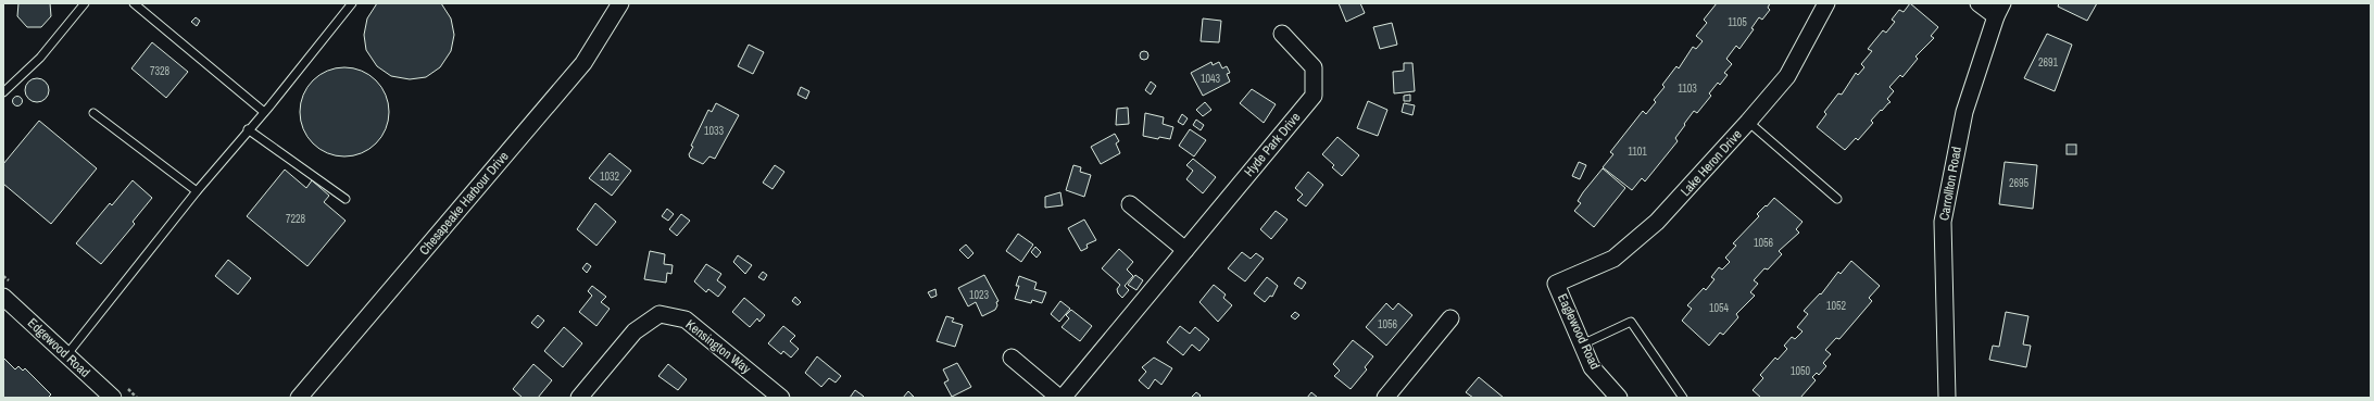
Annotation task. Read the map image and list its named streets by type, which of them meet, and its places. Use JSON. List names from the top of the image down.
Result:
{
  "streets": {
    "street": [
      "Hyde Park Drive",
      "Lake Heron Drive",
      "Carrollton Road",
      "Chesapeake Harbour Drive",
      "Eaglewood Road",
      "Kensington Way",
      "Edgewood Road"
    ]
  },
  "crossings": [
    ["Lake Heron Drive", "Eaglewood Road"]
  ],
  "house_numbers": [
    "1105",
    "2691",
    "7328",
    "1043",
    "1103",
    "1033",
    "1101",
    "1032",
    "2695",
    "7228",
    "1056",
    "1023",
    "1052",
    "1054",
    "1056",
    "1050"
  ]
}
